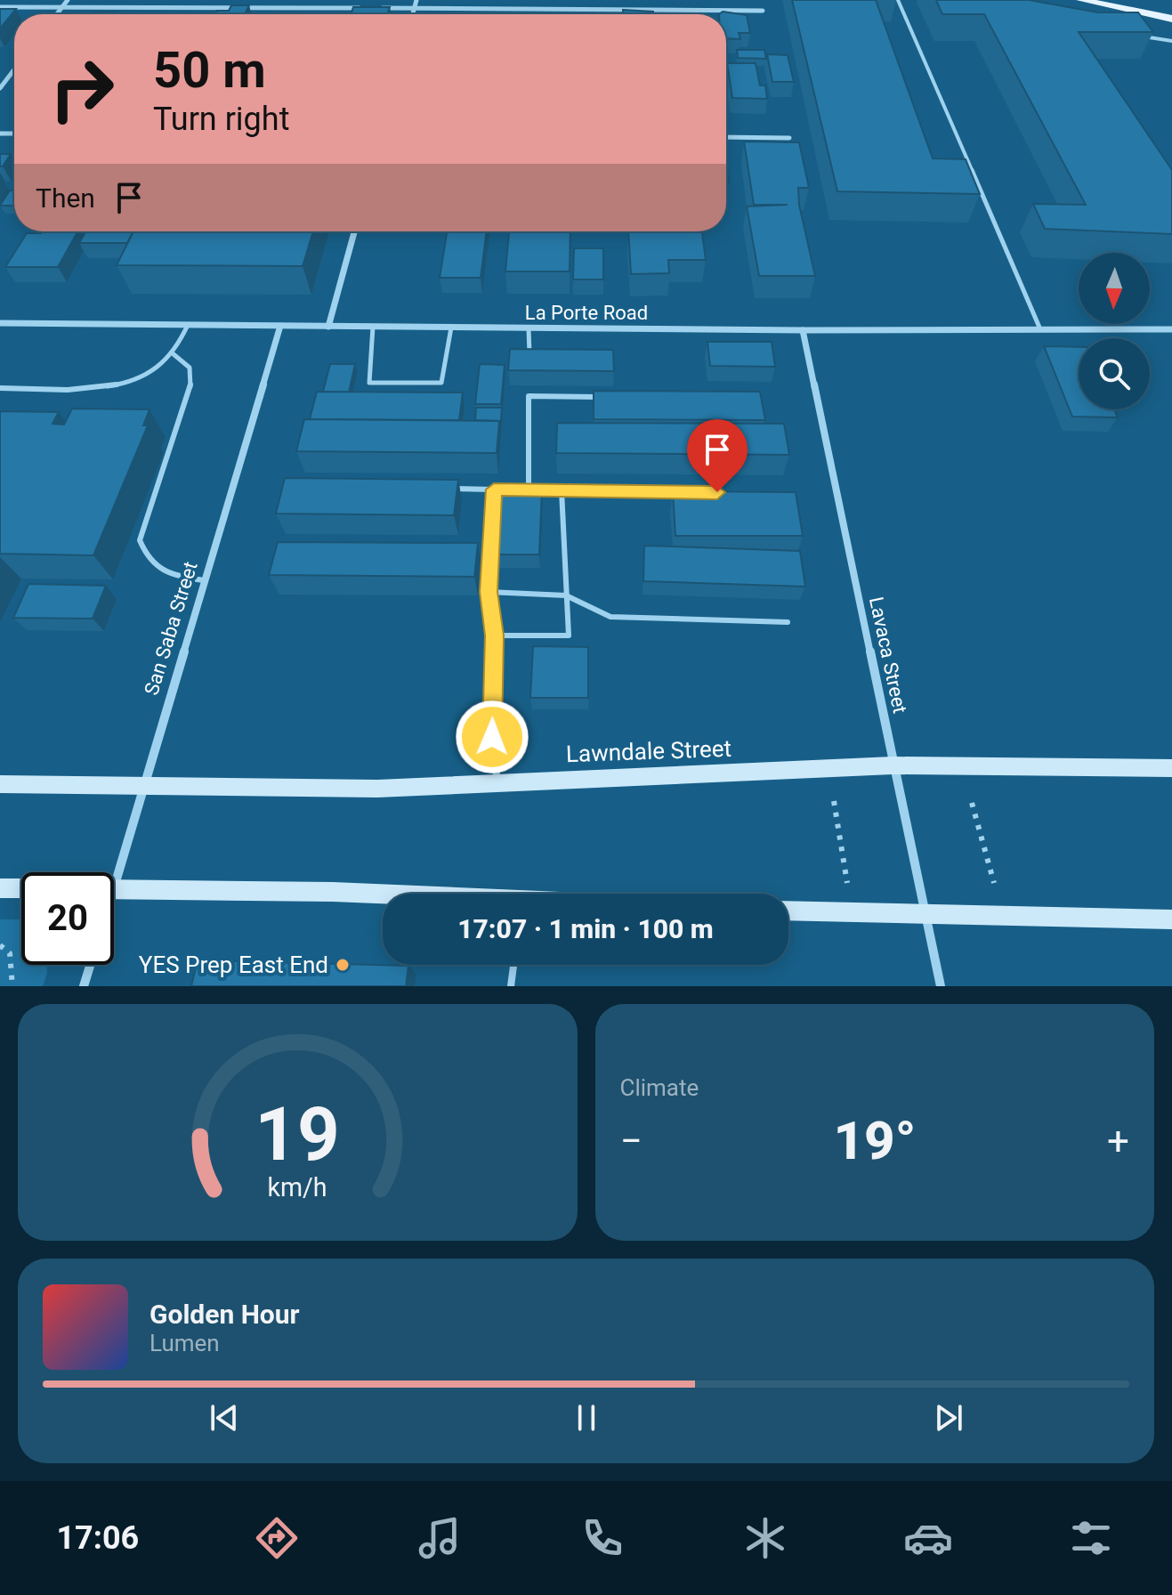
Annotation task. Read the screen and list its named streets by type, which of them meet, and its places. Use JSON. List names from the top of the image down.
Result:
{
  "streets": {
    "main road": ["Lawndale Street"],
    "street": ["La Porte Road", "San Saba Street", "Lavaca Street"]
  },
  "crossings": [
    ["La Porte Road", "San Saba Street"],
    ["La Porte Road", "Lavaca Street"],
    ["San Saba Street", "Lawndale Street"],
    ["Lavaca Street", "Lawndale Street"]
  ],
  "places": ["YES Prep East End"],
  "north": "bottom",
  "page": {
    "turn": ["50 m", "Turn right"],
    "then": "Then",
    "limit": "20",
    "trip": "17:07 · 1 min · 100 m",
    "tile": "Climate",
    "heat": ["−", "19°", "+"],
    "song": ["Golden Hour", "Lumen"],
    "tabs": "17:06",
    "gauge": ["19", "km/h"]
  }
}
